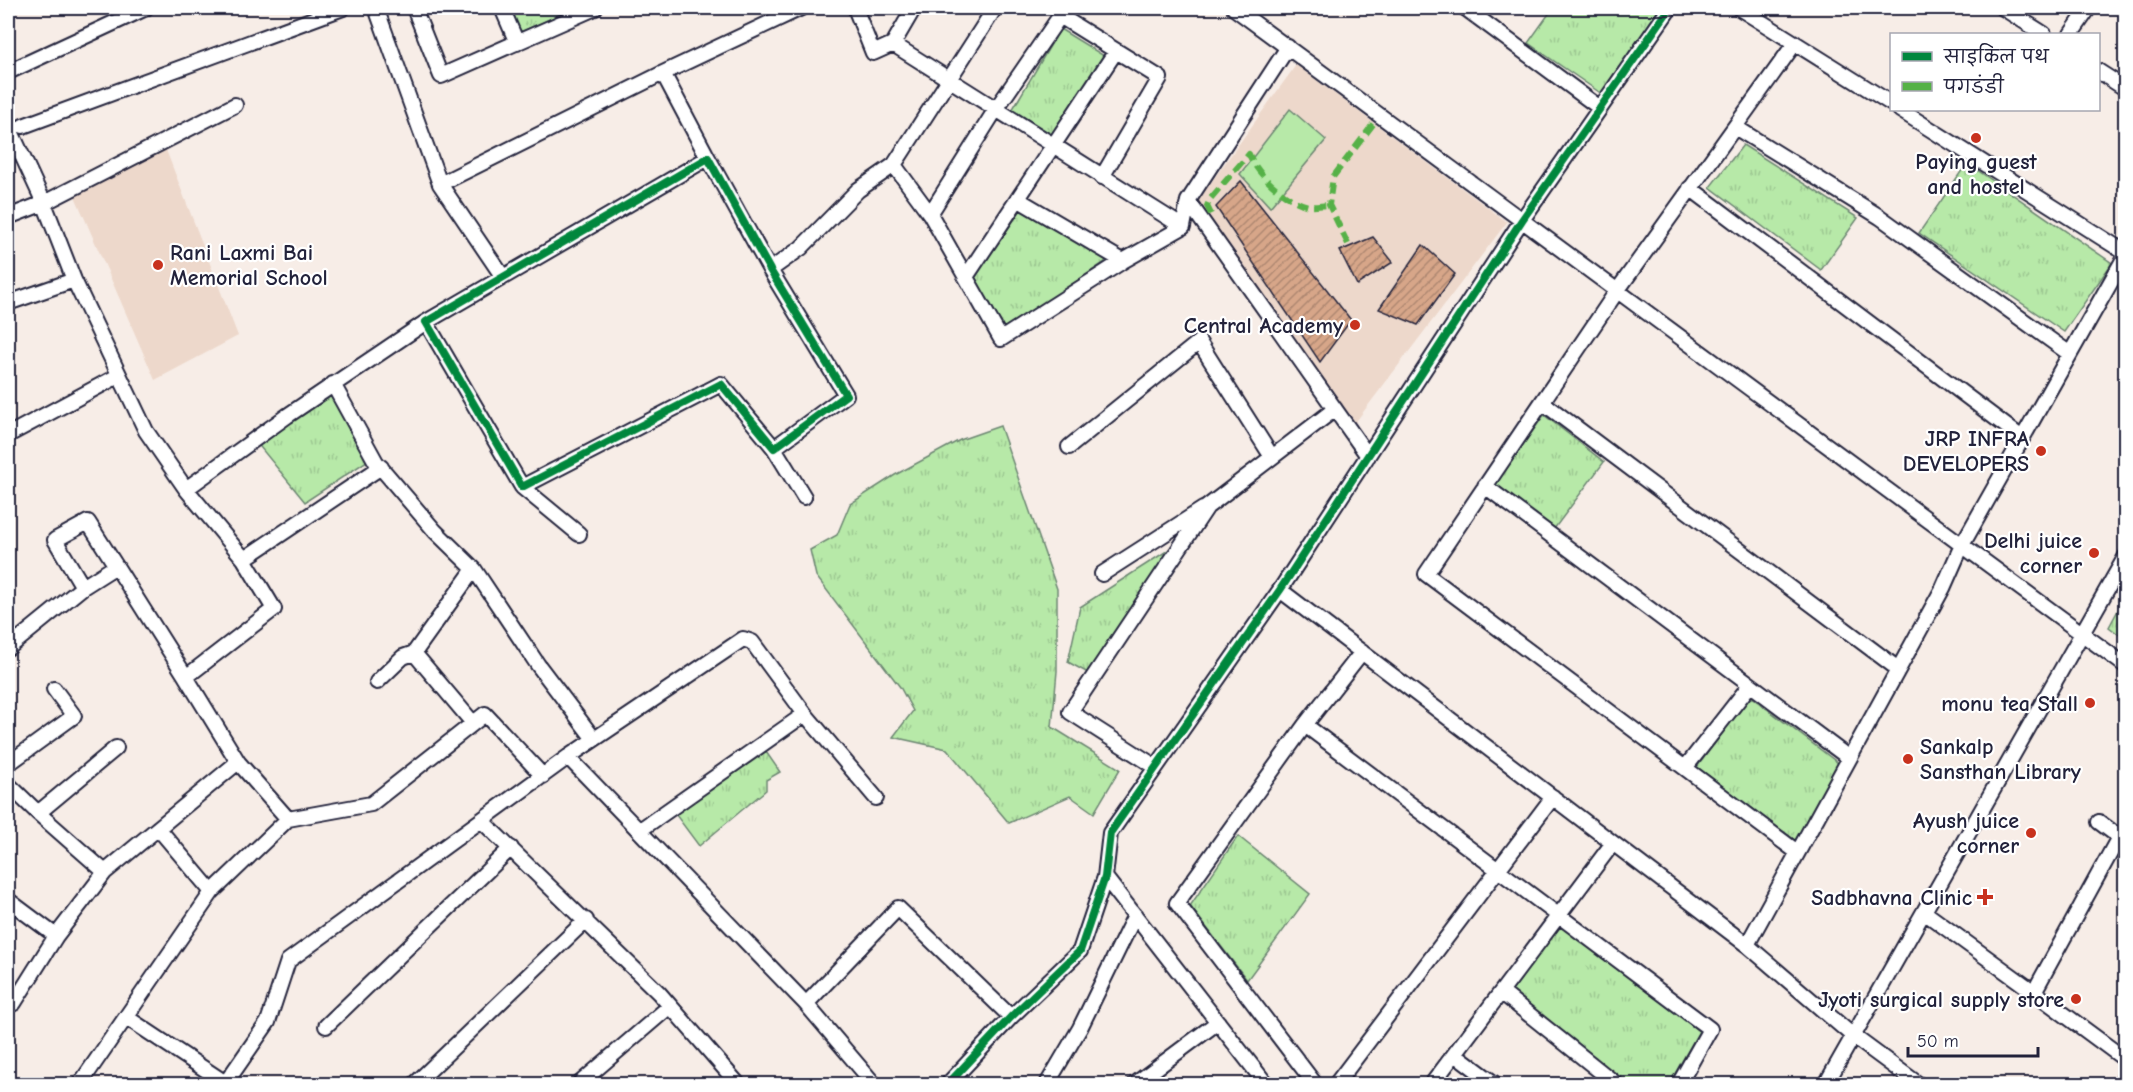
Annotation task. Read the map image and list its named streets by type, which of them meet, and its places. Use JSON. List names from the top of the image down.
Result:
{
  "places": {
    "other": [
      "Paying guest and hostel",
      "Rani Laxmi Bai Memorial School",
      "Central Academy",
      "JRP INFRA DEVELOPERS",
      "Delhi juice corner",
      "monu tea Stall",
      "Sankalp Sansthan Library",
      "Ayush juice corner",
      "Jyoti surgical supply store"
    ],
    "health": ["Sadbhavna Clinic"]
  },
  "legend": ["साइकिल पथ", "पगडंडी"],
  "scale_bar": "50 m"
}
